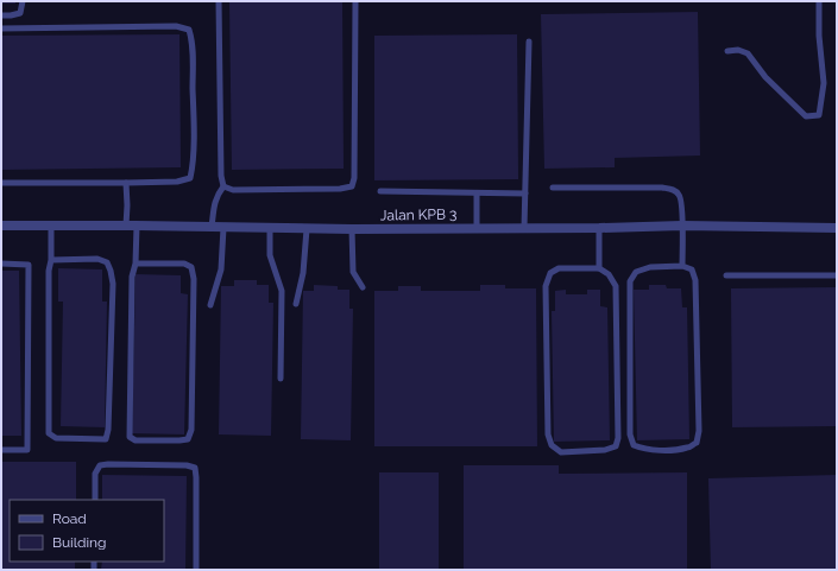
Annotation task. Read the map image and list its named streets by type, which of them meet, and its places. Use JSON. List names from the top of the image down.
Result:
{
  "streets": {
    "street": ["Jalan KPB 3"]
  },
  "legend": ["Road", "Building"]
}
